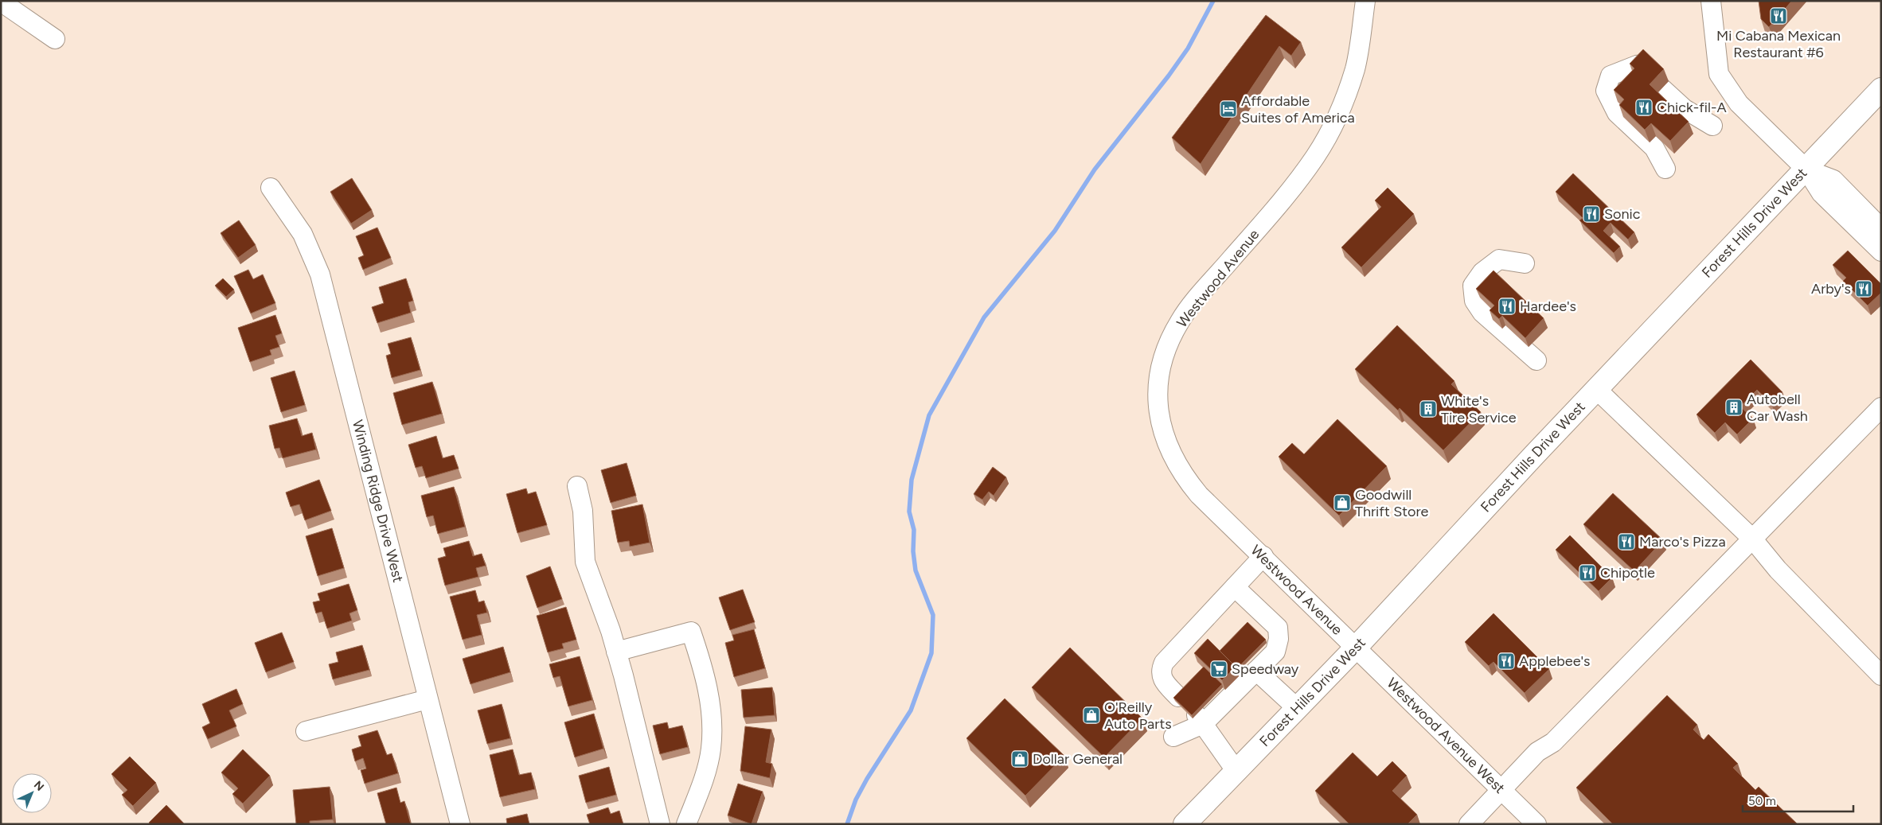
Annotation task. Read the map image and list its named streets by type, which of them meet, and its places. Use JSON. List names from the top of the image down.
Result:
{
  "streets": {
    "main road": ["Forest Hills Drive West"],
    "street": ["Westwood Avenue", "Winding Ridge Drive West", "Westwood Avenue West"]
  },
  "crossings": [
    ["Forest Hills Drive West", "Westwood Avenue"],
    ["Forest Hills Drive West", "Westwood Avenue West"],
    ["Westwood Avenue", "Westwood Avenue West"]
  ],
  "places": {
    "restaurant": [
      "Mi Cabana Mexican Restaurant #6",
      "Chick-fil-A",
      "Sonic",
      "Arby's",
      "Hardee's",
      "Marco's Pizza",
      "Chipotle",
      "Applebee's"
    ],
    "hotel": ["Affordable Suites of America"],
    "building": ["Autobell Car Wash", "White's Tire Service"],
    "shop": ["Goodwill Thrift Store", "O'Reilly Auto Parts", "Dollar General"],
    "supermarket": ["Speedway"]
  },
  "scale_bar": "50 m",
  "north": "top right"
}
